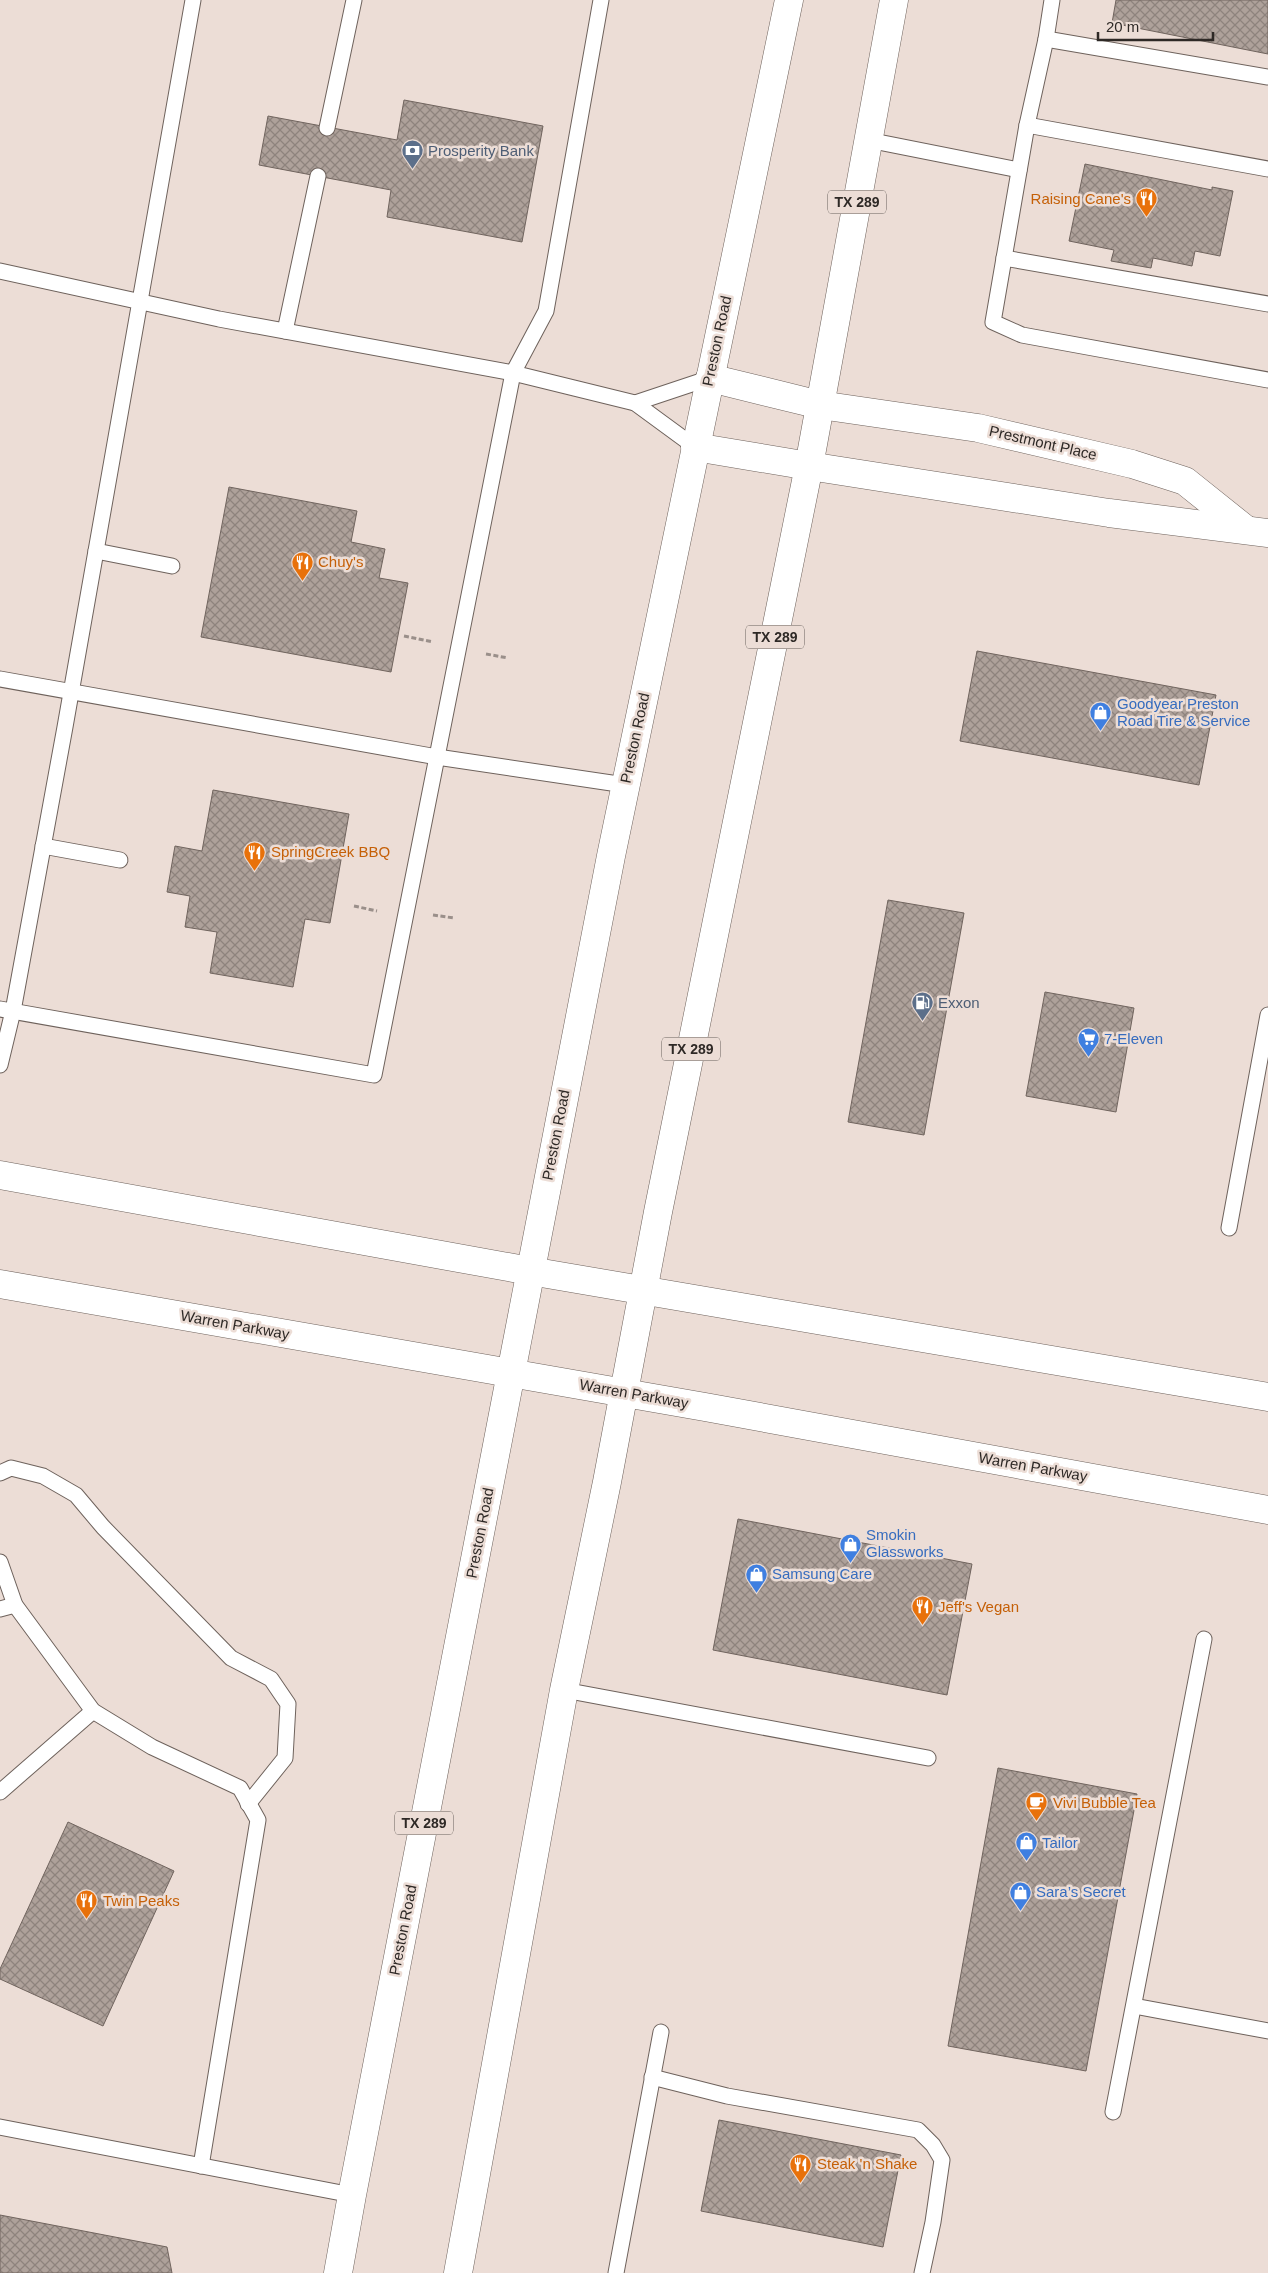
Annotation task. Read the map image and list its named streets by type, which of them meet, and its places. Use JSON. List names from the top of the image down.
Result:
{
  "streets": {
    "main road": [
      "TX 289",
      "Preston Road",
      "Prestmont Place",
      "Warren Parkway"
    ]
  },
  "crossings": [
    ["TX 289", "Prestmont Place"],
    ["TX 289", "Warren Parkway"],
    ["Preston Road", "Prestmont Place"],
    ["Preston Road", "Warren Parkway"]
  ],
  "places": {
    "bank": ["Prosperity Bank"],
    "restaurant": [
      "Raising Cane's",
      "Chuy's",
      "SpringCreek BBQ",
      "Jeff's Vegan",
      "Twin Peaks",
      "Steak 'n Shake"
    ],
    "shop": [
      "Goodyear Preston Road Tire & Service",
      "Smokin Glassworks",
      "Samsung Care",
      "Tailor",
      "Sara’s Secret"
    ],
    "fuel station": ["Exxon"],
    "supermarket": ["7-Eleven"],
    "cafe": ["Vivi Bubble Tea"]
  },
  "scale_bar": "20 m"
}
